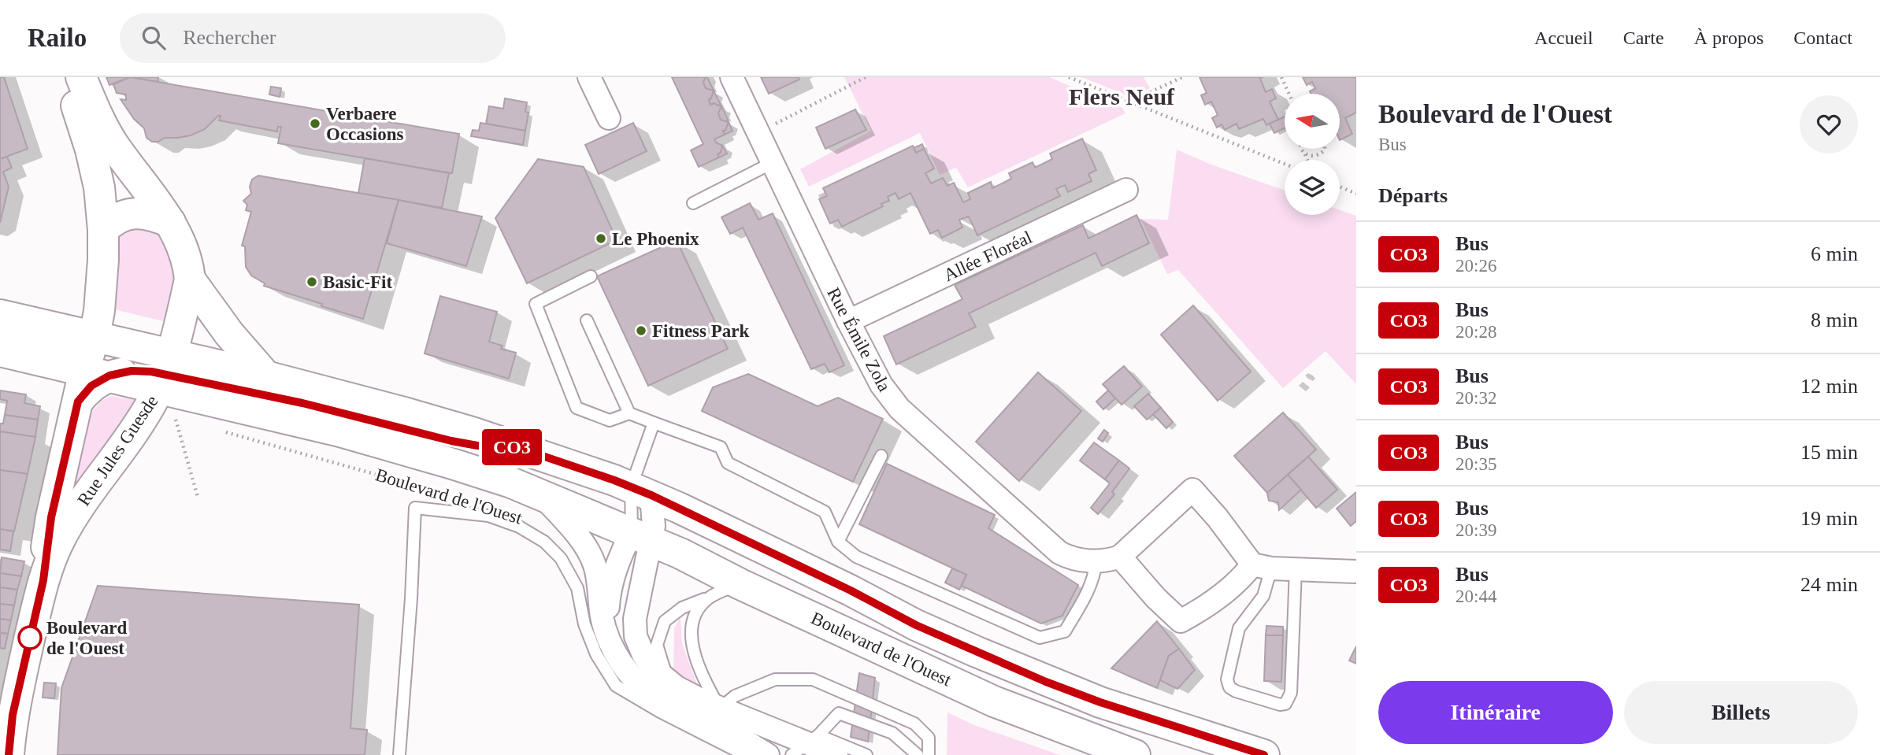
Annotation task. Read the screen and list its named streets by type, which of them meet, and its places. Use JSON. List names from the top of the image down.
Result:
{
  "streets": {
    "main road": ["Rue Jules Guesde", "Boulevard de l'Ouest"],
    "street": ["Allée Floréal", "Rue Émile Zola"]
  },
  "crossings": [
    ["Allée Floréal", "Rue Émile Zola"],
    ["Rue Jules Guesde", "Boulevard de l'Ouest"]
  ],
  "districts": ["Flers Neuf"],
  "places": [
    "Verbaere Occasions",
    "Le Phoenix",
    "Basic-Fit",
    "Fitness Park",
    "Boulevard de l'Ouest"
  ],
  "lines": ["bus line CO3"],
  "north": "left",
  "page": {
    "header": "Railo",
    "search": "Rechercher",
    "nav": [
      "Accueil",
      "Carte",
      "À propos",
      "Contact"
    ],
    "on_map": "CO3",
    "heading": [
      ["Boulevard de l'Ouest", "Bus"],
      "Départs"
    ],
    "list": [
      {
        "mark": "CO3",
        "name": "Bus",
        "note": "20:26",
        "value": "6 min"
      },
      {
        "mark": "CO3",
        "name": "Bus",
        "note": "20:28",
        "value": "8 min"
      },
      {
        "mark": "CO3",
        "name": "Bus",
        "note": "20:32",
        "value": "12 min"
      },
      {
        "mark": "CO3",
        "name": "Bus",
        "note": "20:35",
        "value": "15 min"
      },
      {
        "mark": "CO3",
        "name": "Bus",
        "note": "20:39",
        "value": "19 min"
      },
      {
        "mark": "CO3",
        "name": "Bus",
        "note": "20:44",
        "value": "24 min"
      }
    ],
    "buttons": ["Itinéraire", "Billets"]
  }
}
